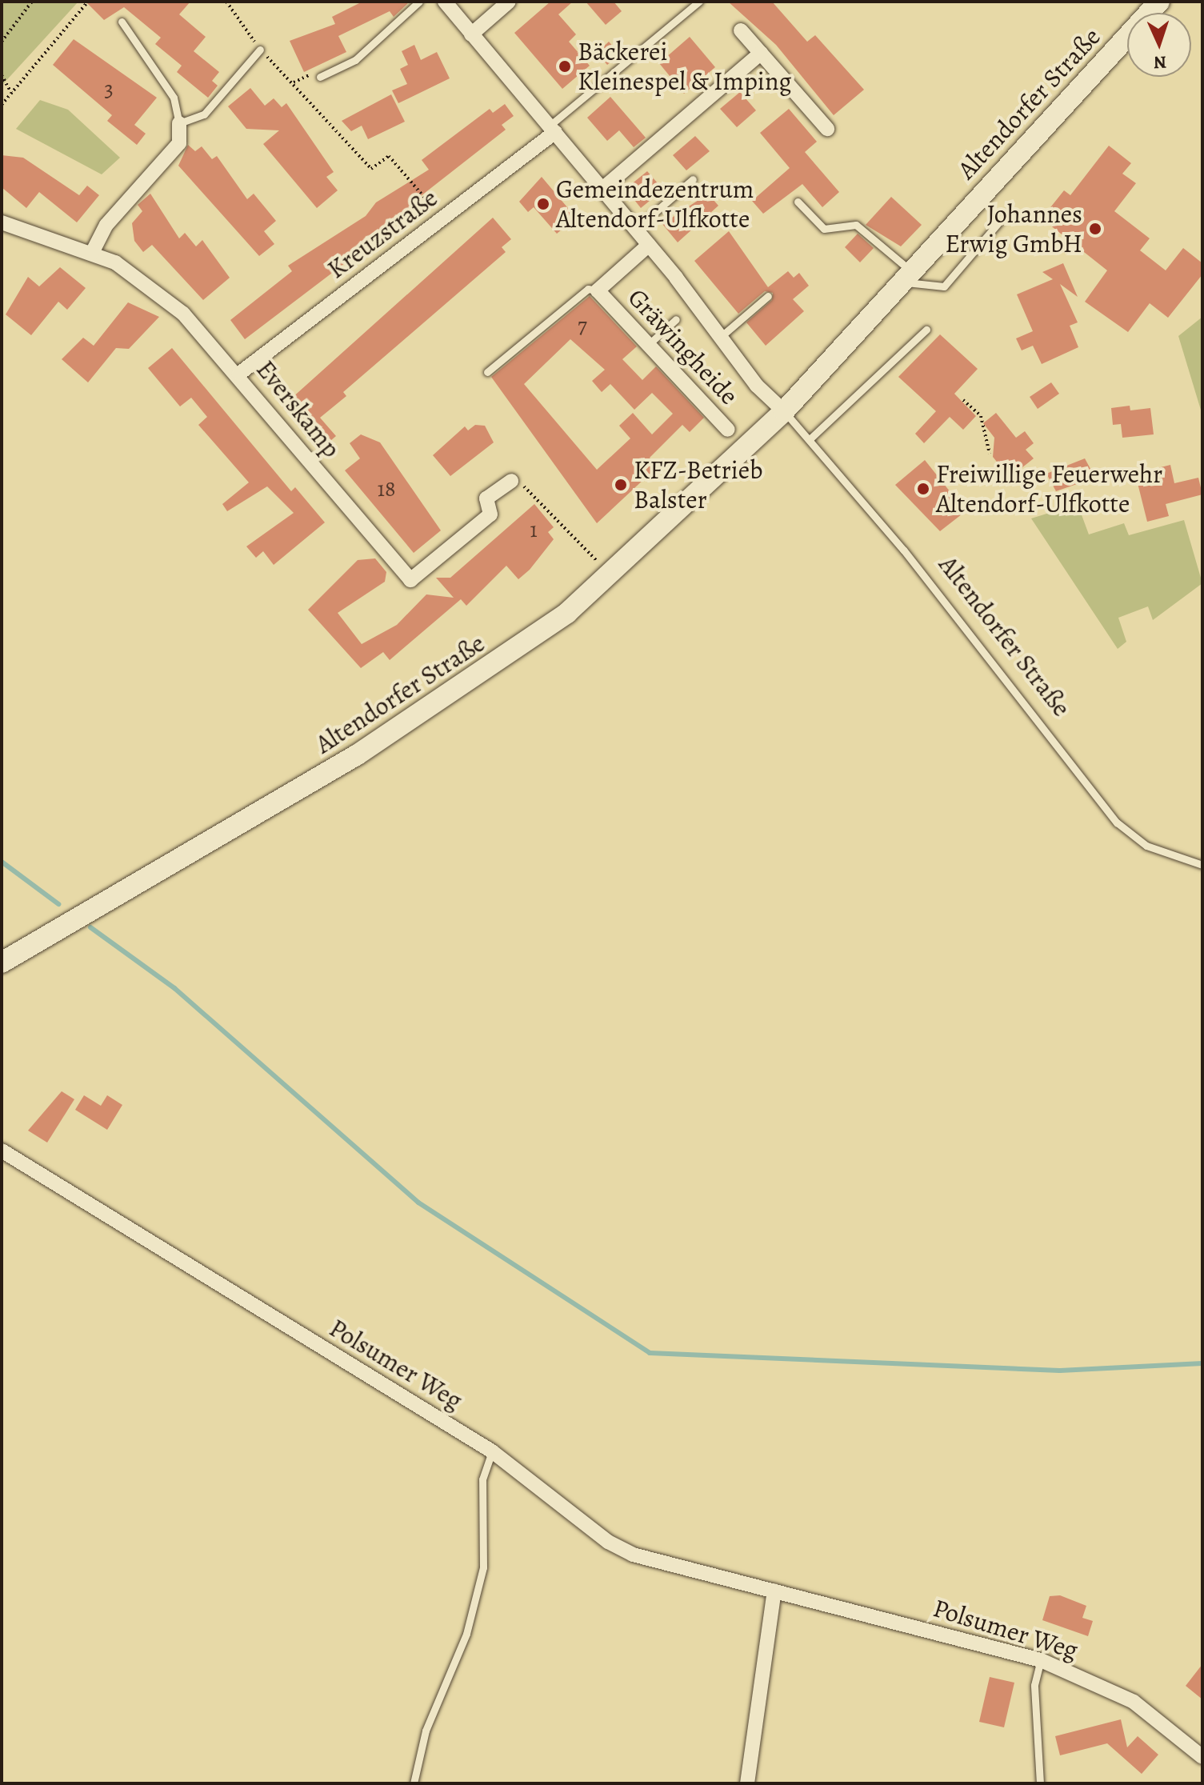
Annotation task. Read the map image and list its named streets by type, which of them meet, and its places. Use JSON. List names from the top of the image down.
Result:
{
  "streets": {
    "street": [
      "Altendorfer Straße",
      "Kreuzstraße",
      "Gräwingheide",
      "Everskamp",
      "Polsumer Weg"
    ]
  },
  "crossings": [
    ["Altendorfer Straße", "Gräwingheide"],
    ["Kreuzstraße", "Gräwingheide"],
    ["Kreuzstraße", "Everskamp"]
  ],
  "places": [
    "Bäckerei Kleinespel & Imping",
    "Gemeindezentrum Altendorf-Ulfkotte",
    "Johannes Erwig GmbH",
    "KFZ-Betrieb Balster",
    "Freiwillige Feuerwehr Altendorf-Ulfkotte"
  ],
  "house_numbers": [
    "3",
    "7",
    "18",
    "1"
  ],
  "north": "bottom"
}
